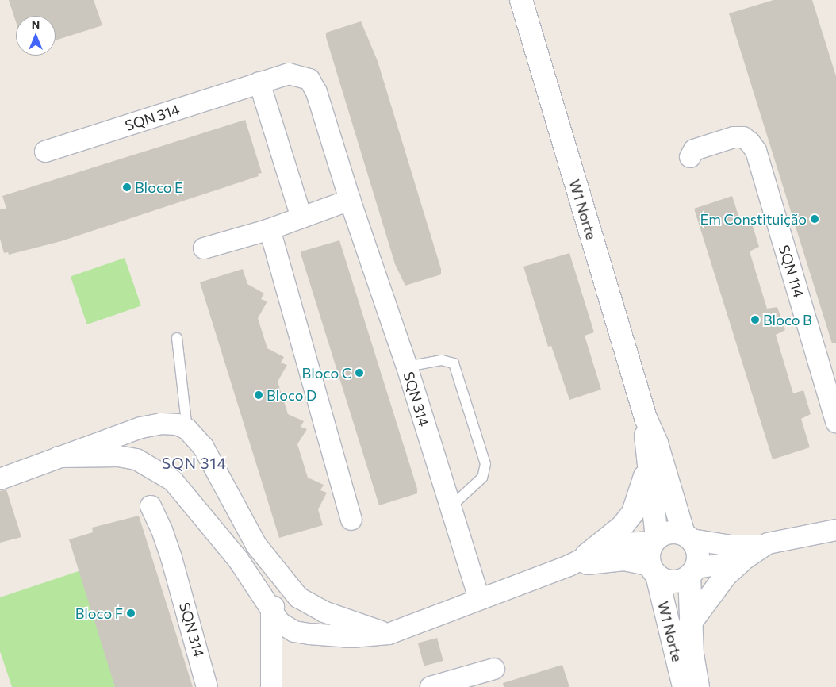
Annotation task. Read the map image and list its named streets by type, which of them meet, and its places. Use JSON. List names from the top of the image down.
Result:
{
  "streets": {
    "street": ["SQN 314", "W1 Norte", "SQN 114"]
  },
  "districts": ["SQN 314"],
  "places": [
    "Bloco E",
    "Em Constituição",
    "Bloco B",
    "Bloco C",
    "Bloco D",
    "Bloco F"
  ],
  "north": "top"
}
